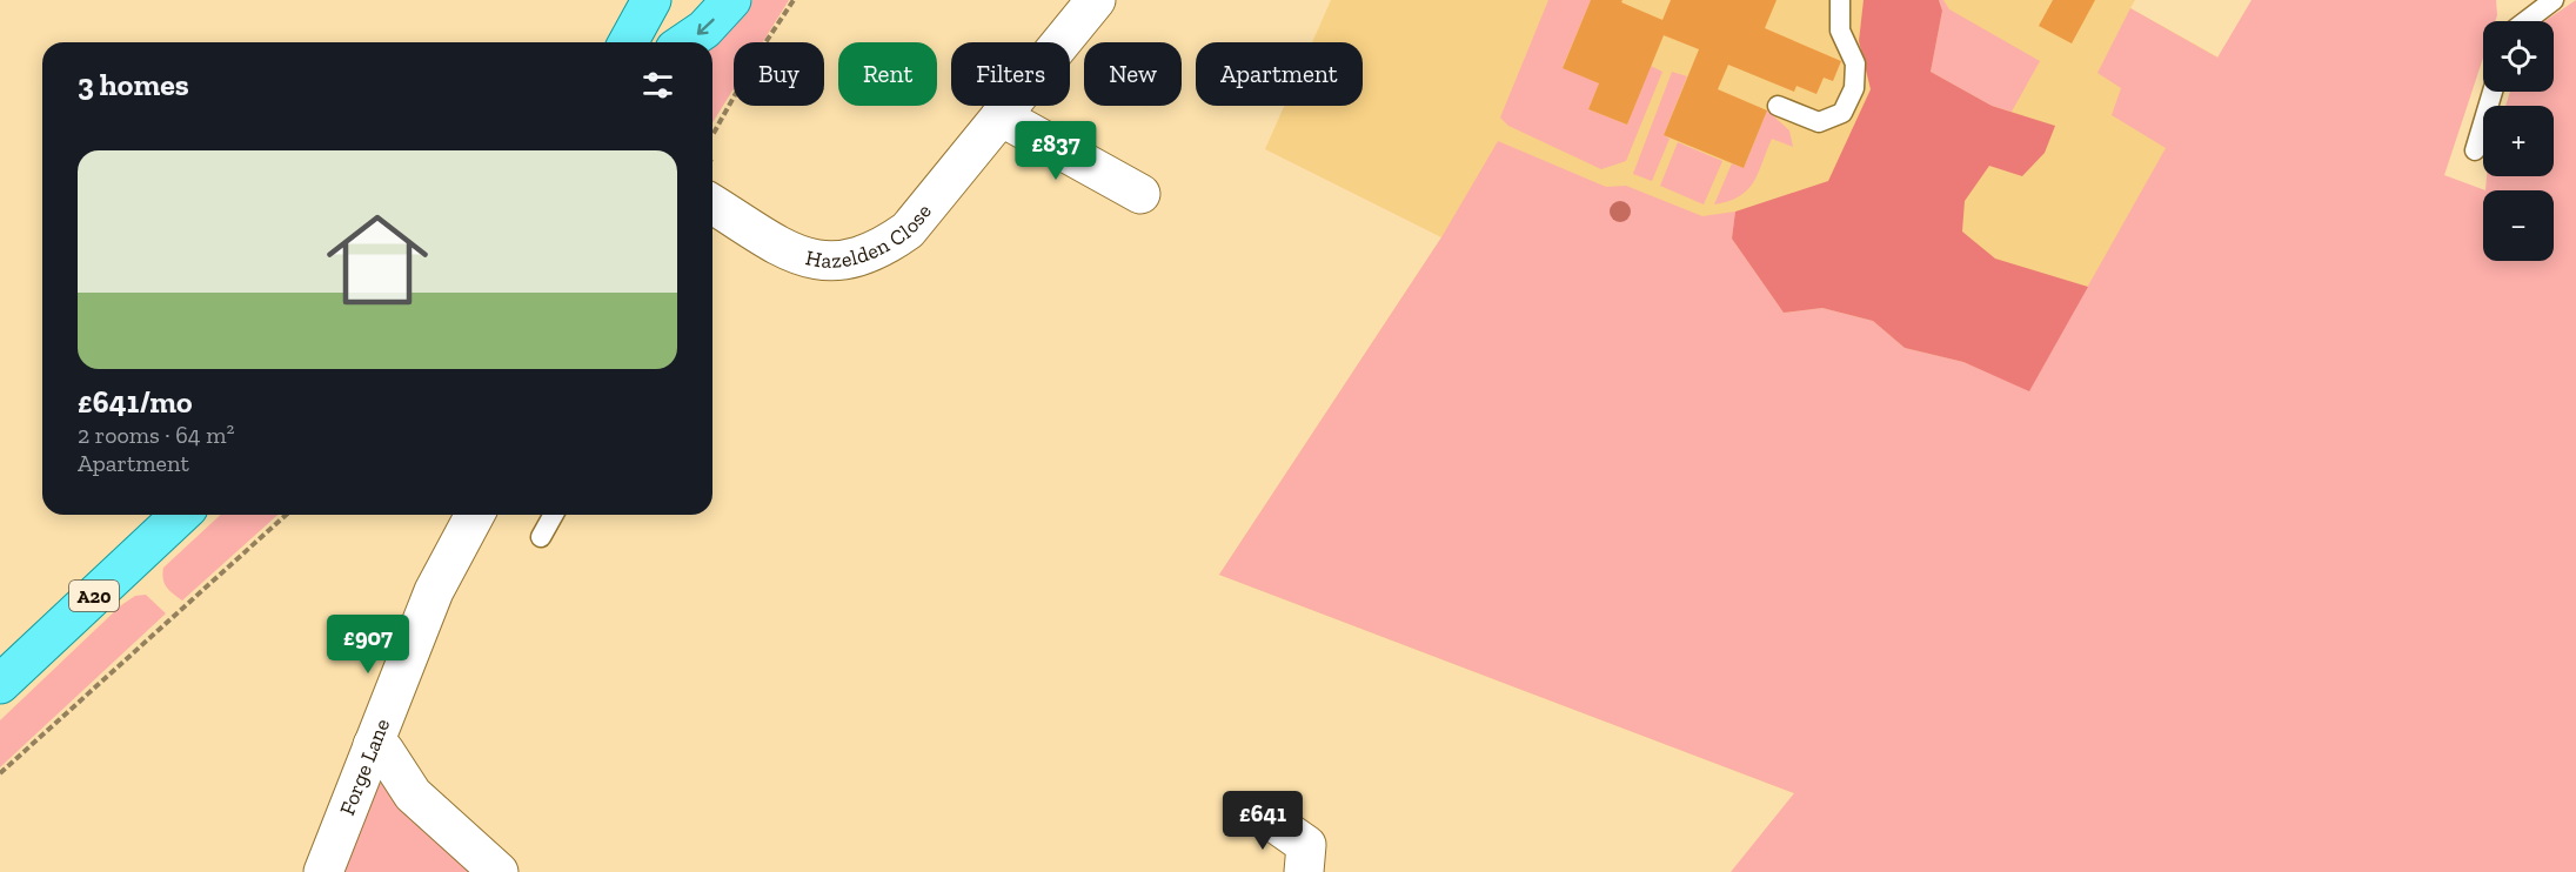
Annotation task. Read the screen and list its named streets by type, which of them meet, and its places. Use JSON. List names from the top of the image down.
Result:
{
  "streets": {
    "main road": ["A20"],
    "street": ["Hazelden Close", "Forge Lane"]
  },
  "page": {
    "map_buttons": ["+", "−"],
    "chip": [
      "Buy",
      "Rent",
      "Filters",
      "New",
      "Apartment"
    ],
    "heading": "3 homes",
    "price": ["£837", "£907", "£641"],
    "list": [
      {
        "name": "£641/mo",
        "note": "2 rooms · 64 m² · Apartment"
      }
    ]
  }
}
